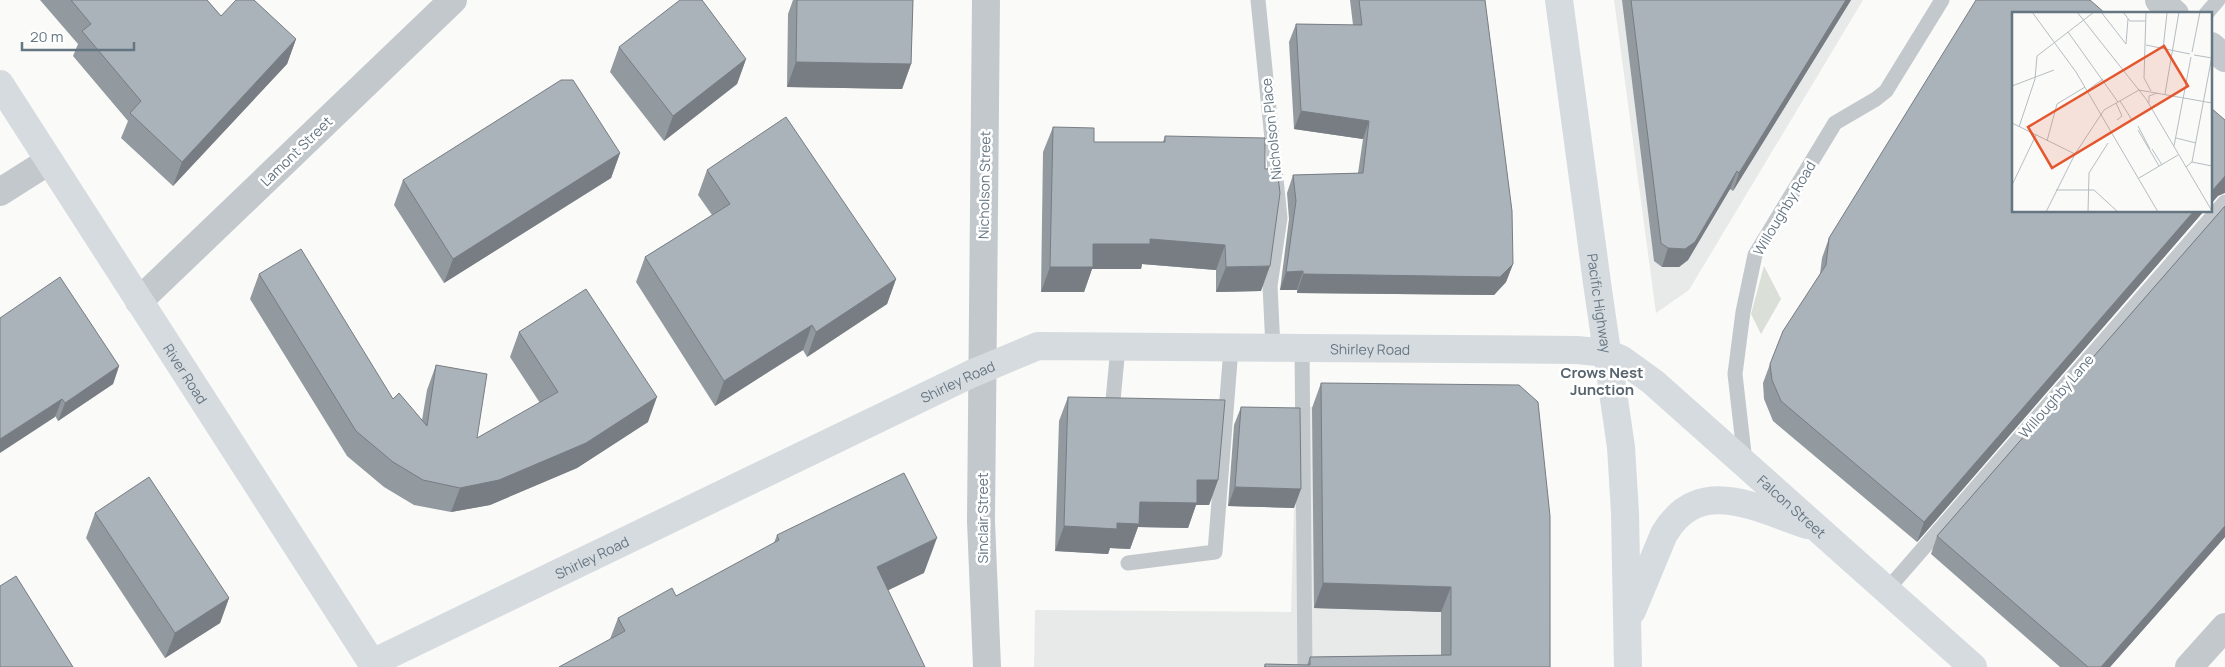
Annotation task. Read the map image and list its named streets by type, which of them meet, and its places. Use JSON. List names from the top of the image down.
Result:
{
  "streets": {
    "main road": [
      "Pacific Highway",
      "Shirley Road",
      "River Road",
      "Falcon Street"
    ],
    "street": ["Lamont Street", "Nicholson Street", "Sinclair Street"],
    "lane": ["Nicholson Place", "Willoughby Road", "Willoughby Lane"]
  },
  "crossings": [
    ["Nicholson Place", "Shirley Road"],
    ["Lamont Street", "River Road"],
    ["Nicholson Street", "Shirley Road"],
    ["Nicholson Street", "Sinclair Street"],
    ["Willoughby Road", "Falcon Street"],
    ["Pacific Highway", "Shirley Road"],
    ["Pacific Highway", "Falcon Street"],
    ["Shirley Road", "River Road"],
    ["Shirley Road", "Falcon Street"],
    ["Shirley Road", "Sinclair Street"],
    ["Willoughby Lane", "Falcon Street"]
  ],
  "districts": ["Crows Nest Junction"],
  "scale_bar": "20 m"
}
